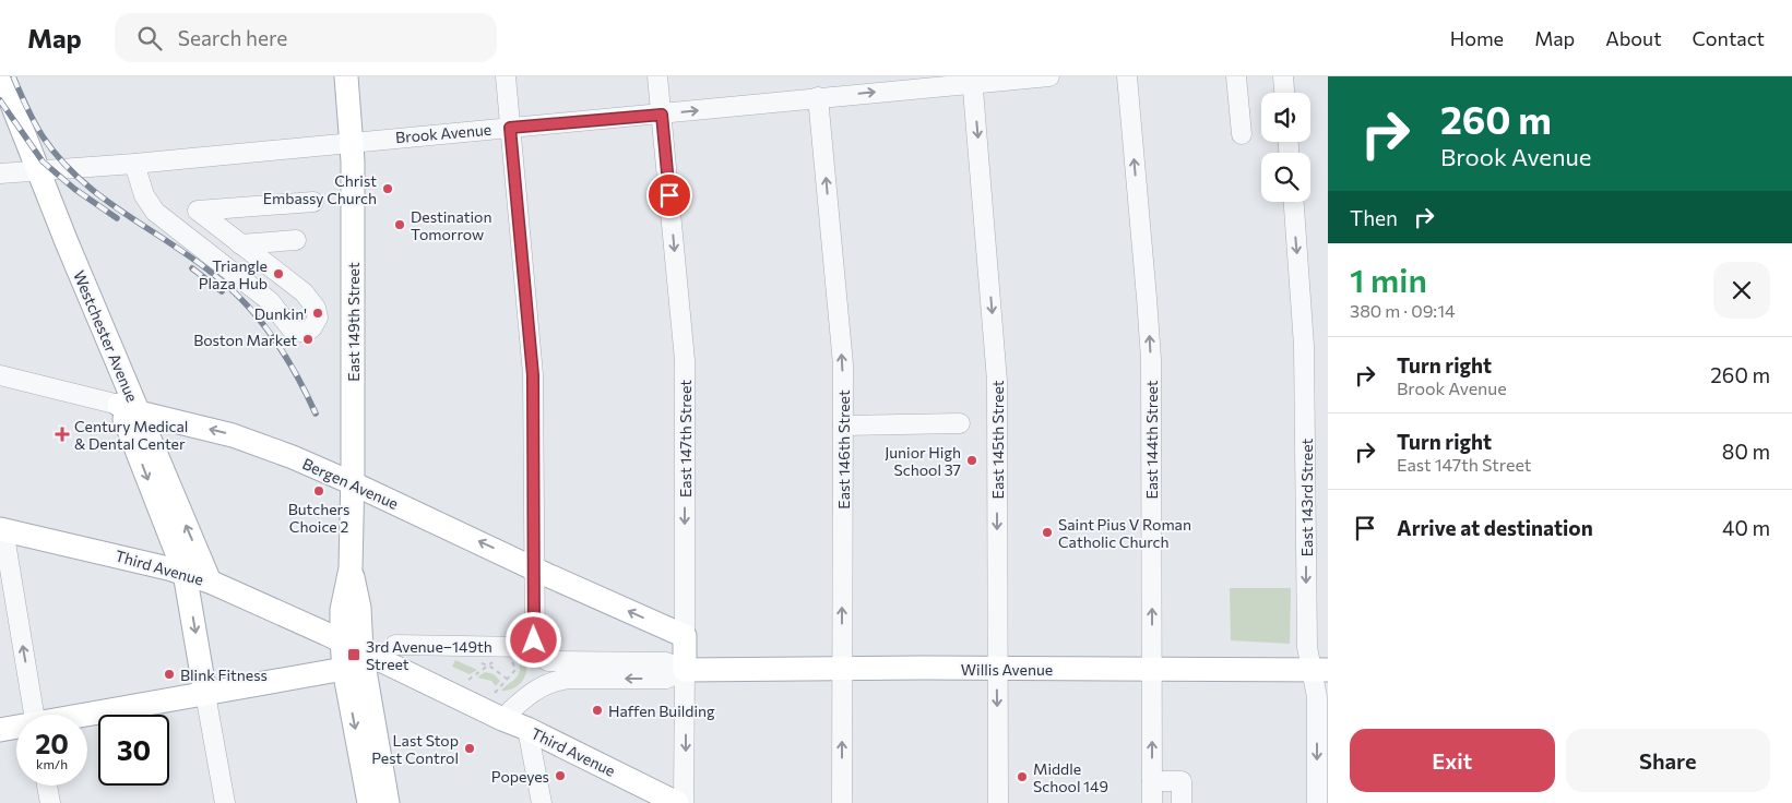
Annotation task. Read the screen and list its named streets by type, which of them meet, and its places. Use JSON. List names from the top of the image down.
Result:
{
  "streets": {
    "main road": [
      "East 149th Street",
      "Westchester Avenue",
      "East 147th Street",
      "Bergen Avenue",
      "Third Avenue",
      "Willis Avenue"
    ],
    "street": [
      "Brook Avenue",
      "East 145th Street",
      "East 144th Street",
      "East 146th Street",
      "East 143rd Street"
    ]
  },
  "crossings": [
    ["Brook Avenue", "East 149th Street"],
    ["Brook Avenue", "Westchester Avenue"],
    ["Brook Avenue", "East 147th Street"],
    ["Brook Avenue", "East 145th Street"],
    ["Brook Avenue", "East 146th Street"],
    ["East 149th Street", "Bergen Avenue"],
    ["East 149th Street", "Third Avenue"],
    ["Westchester Avenue", "Bergen Avenue"],
    ["Westchester Avenue", "Third Avenue"],
    ["East 147th Street", "Bergen Avenue"],
    ["East 147th Street", "Willis Avenue"],
    ["East 145th Street", "Willis Avenue"],
    ["East 144th Street", "Willis Avenue"],
    ["East 146th Street", "Willis Avenue"],
    ["East 143rd Street", "Willis Avenue"],
    ["Third Avenue", "Willis Avenue"]
  ],
  "one_way": [
    "East 145th Street",
    "East 144th Street",
    "East 146th Street",
    "Bergen Avenue",
    "East 143rd Street"
  ],
  "places": {
    "other": [
      "Christ Embassy Church",
      "Destination Tomorrow",
      "Triangle Plaza Hub",
      "Dunkin'",
      "Boston Market",
      "Junior High School 37",
      "Butchers Choice 2",
      "Saint Pius V Roman Catholic Church",
      "Blink Fitness",
      "Haffen Building",
      "Last Stop Pest Control",
      "Popeyes",
      "Middle School 149"
    ],
    "health": ["Century Medical & Dental Center"],
    "transit": ["3rd Avenue–149th Street"]
  },
  "page": {
    "header": "Map",
    "search": "Search here",
    "nav": [
      "Home",
      "Map",
      "About",
      "Contact"
    ],
    "turn": ["260 m", "Brook Avenue"],
    "then": "Then",
    "heading": ["1 min", "380 m · 09:14"],
    "list": [
      {
        "name": "Turn right",
        "note": "Brook Avenue",
        "value": "260 m"
      },
      {
        "name": "Turn right",
        "note": "East 147th Street",
        "value": "80 m"
      },
      {
        "name": "Arrive at destination",
        "value": "40 m"
      }
    ],
    "speed": "20 km/h",
    "limit": "30",
    "buttons": ["Exit", "Share"]
  }
}
